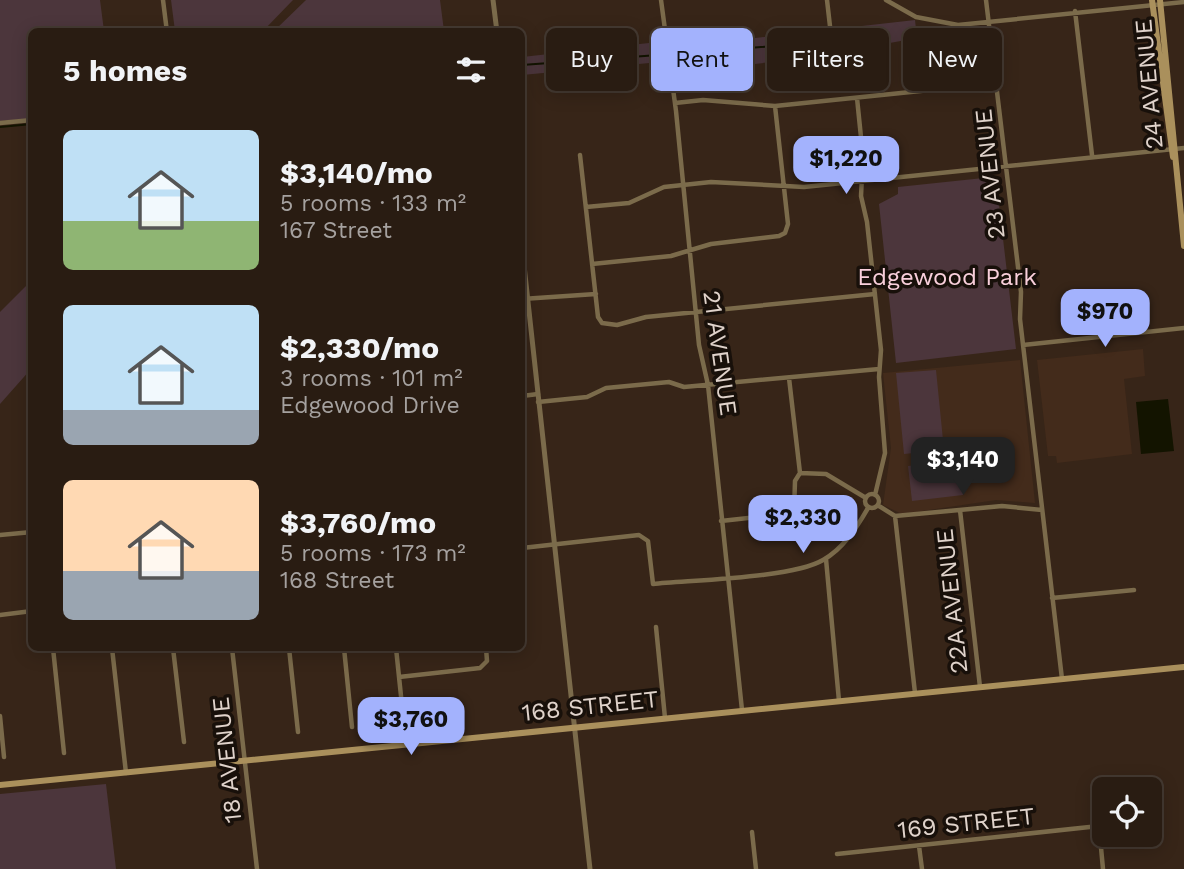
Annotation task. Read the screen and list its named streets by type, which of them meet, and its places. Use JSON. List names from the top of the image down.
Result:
{
  "streets": {
    "main road": ["24 AVENUE", "168 STREET"],
    "street": [
      "23 AVENUE",
      "21 AVENUE",
      "22A AVENUE",
      "18 AVENUE",
      "169 STREET"
    ]
  },
  "crossings": [
    ["23 AVENUE", "168 STREET"],
    ["21 AVENUE", "168 STREET"],
    ["22A AVENUE", "168 STREET"],
    ["168 STREET", "18 AVENUE"]
  ],
  "parks": ["Edgewood Park"],
  "page": {
    "chip": [
      "Buy",
      "Rent",
      "Filters",
      "New"
    ],
    "heading": "5 homes",
    "list": [
      {
        "name": "$3,140/mo",
        "note": "5 rooms · 133 m² · 167 Street"
      },
      {
        "name": "$2,330/mo",
        "note": "3 rooms · 101 m² · Edgewood Drive"
      },
      {
        "name": "$3,760/mo",
        "note": "5 rooms · 173 m² · 168 Street"
      }
    ],
    "price": [
      "$1,220",
      "$970",
      "$3,140",
      "$2,330",
      "$3,760"
    ]
  }
}
